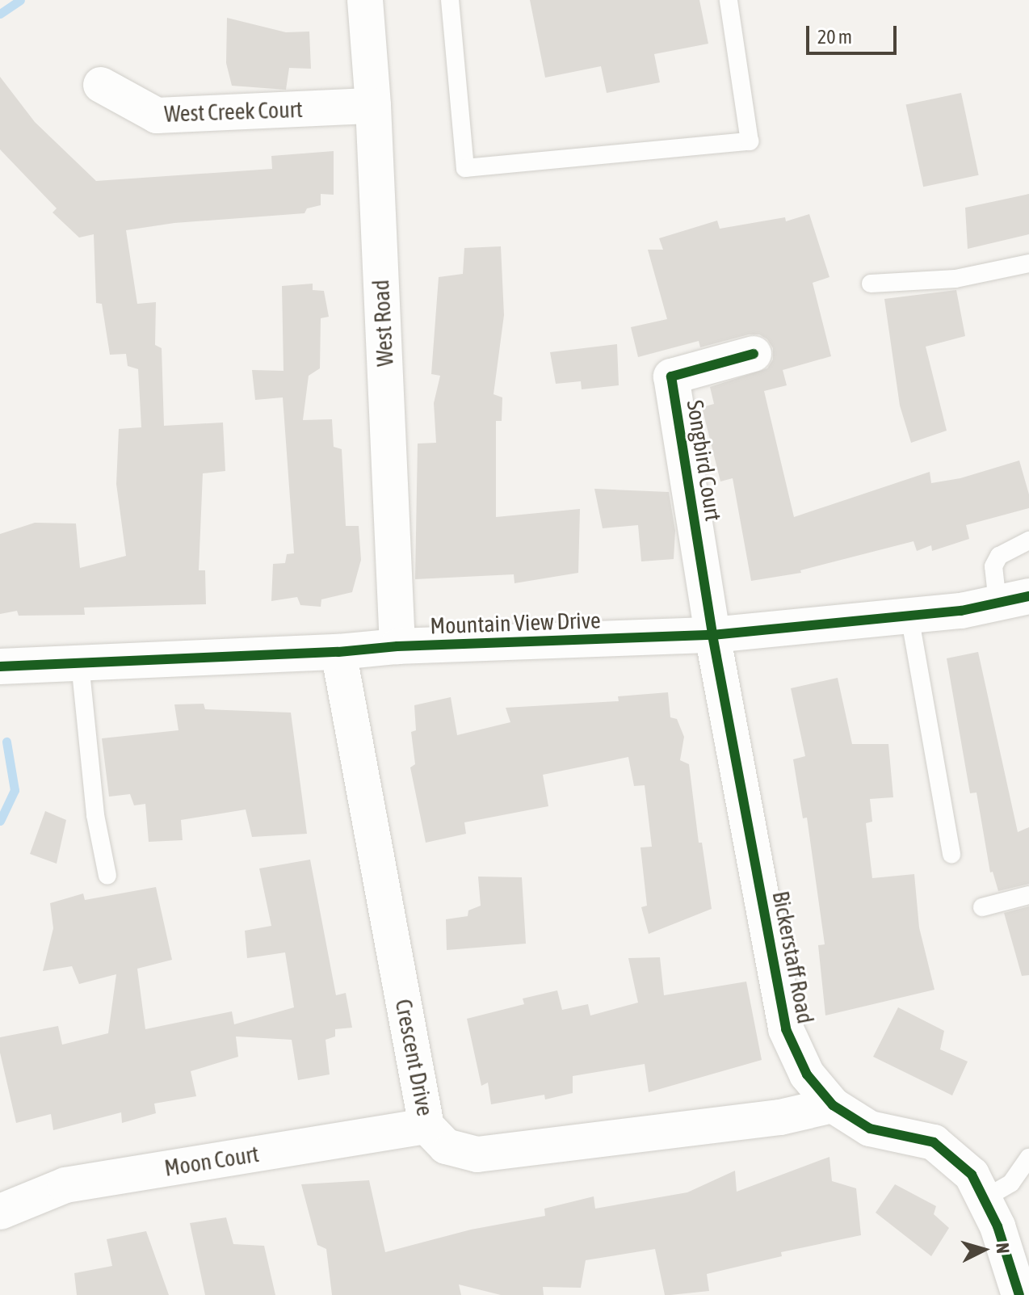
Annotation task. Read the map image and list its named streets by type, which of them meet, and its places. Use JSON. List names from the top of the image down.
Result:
{
  "streets": {
    "street": [
      "West Creek Court",
      "West Road",
      "Songbird Court",
      "Mountain View Drive",
      "Bickerstaff Road",
      "Crescent Drive",
      "Moon Court"
    ]
  },
  "crossings": [
    ["West Creek Court", "West Road"],
    ["West Road", "Mountain View Drive"],
    ["Songbird Court", "Mountain View Drive"],
    ["Songbird Court", "Bickerstaff Road"],
    ["Mountain View Drive", "Bickerstaff Road"],
    ["Mountain View Drive", "Crescent Drive"],
    ["Bickerstaff Road", "Crescent Drive"],
    ["Crescent Drive", "Moon Court"]
  ],
  "scale_bar": "20 m",
  "north": "right"
}
